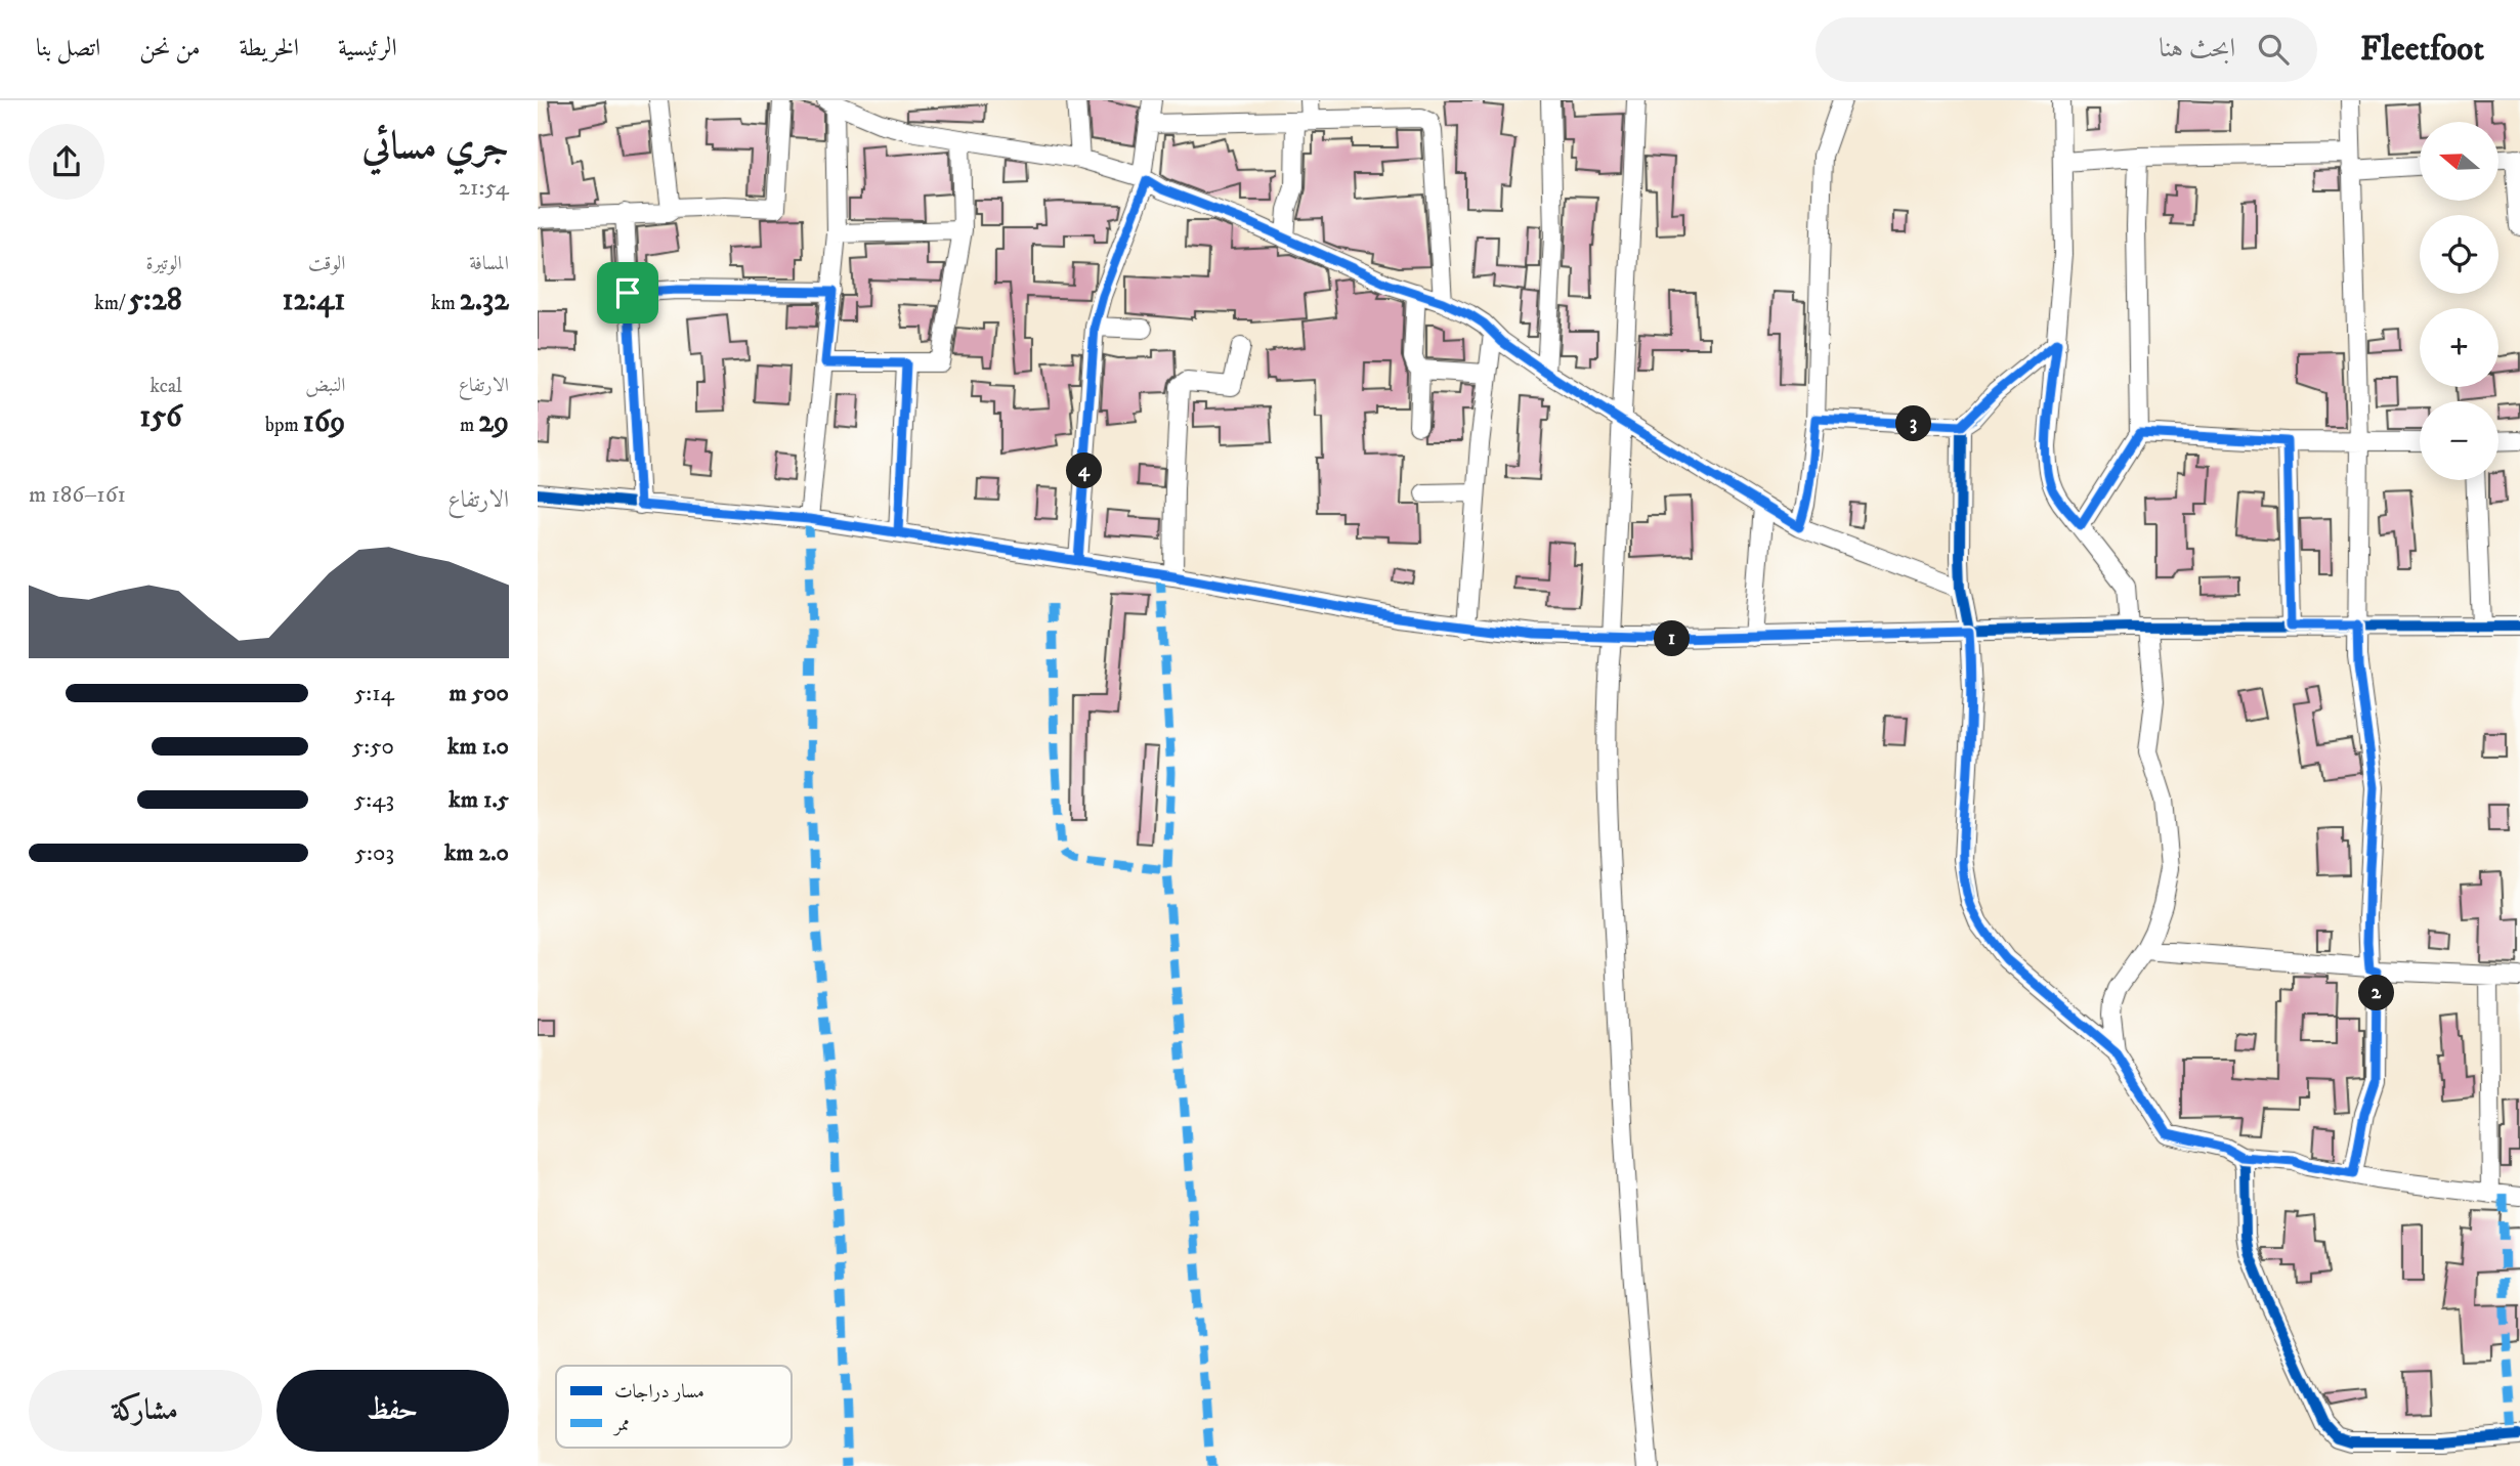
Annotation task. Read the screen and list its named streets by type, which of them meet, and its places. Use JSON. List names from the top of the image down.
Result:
{
  "legend": ["مسار دراجات", "ممر"],
  "north": "left",
  "page": {
    "header": "Fleetfoot",
    "search": "ابحث هنا",
    "nav": [
      "الرئيسية",
      "الخريطة",
      "من نحن",
      "اتصل بنا"
    ],
    "heading": ["جري مسائي", "21:54"],
    "map_buttons": ["+", "−"],
    "stats": [
      ["المسافة", "2.32 km"],
      ["الوقت", "12:41"],
      ["الوتيرة", "5:28 /km"],
      ["الارتفاع", "29 m"],
      ["النبض", "169 bpm"],
      ["kcal", "156"]
    ],
    "pins": [
      "3",
      "4",
      "1",
      "2"
    ],
    "chart": ["الارتفاع", "161–186 m"],
    "list": [
      {
        "name": "500 m",
        "note": "5:14"
      },
      {
        "name": "1.0 km",
        "note": "5:50"
      },
      {
        "name": "1.5 km",
        "note": "5:43"
      },
      {
        "name": "2.0 km",
        "note": "5:03"
      }
    ],
    "buttons": ["حفظ", "مشاركة"]
  }
}
